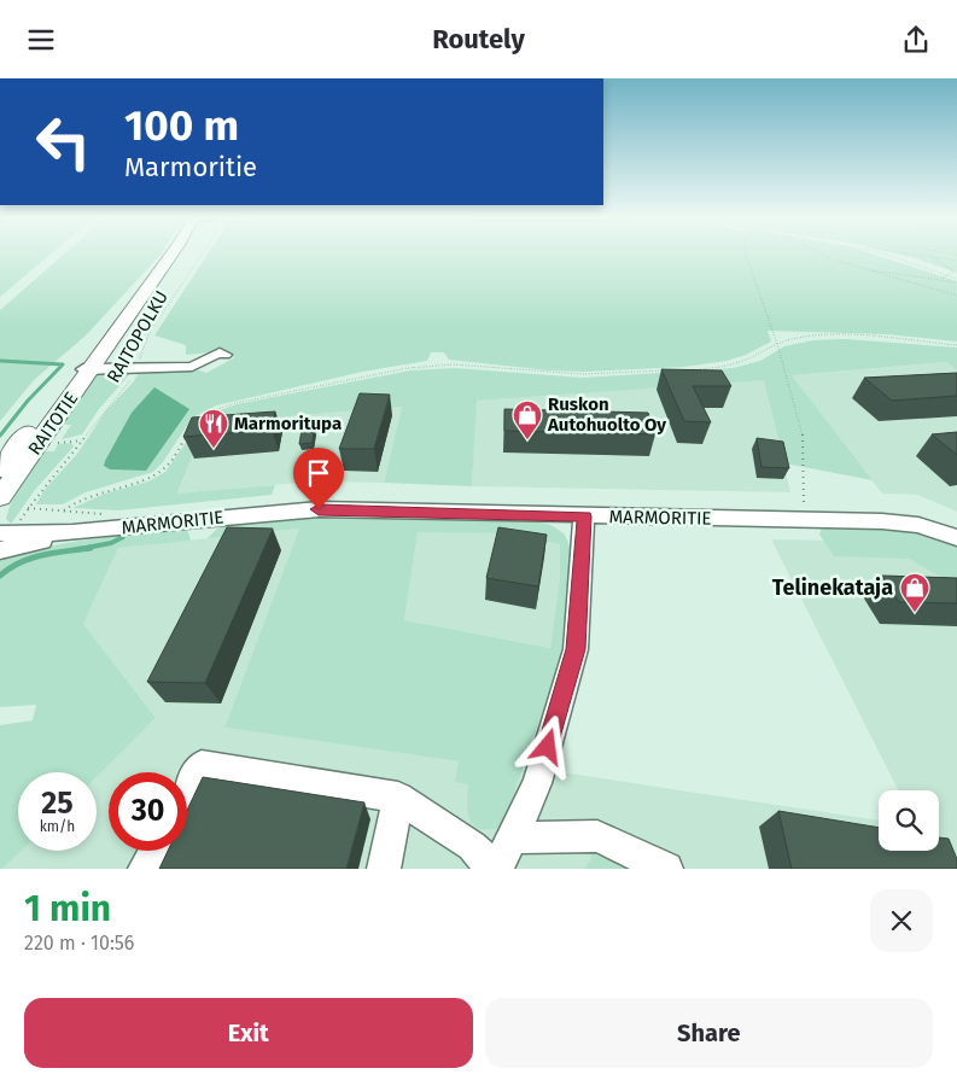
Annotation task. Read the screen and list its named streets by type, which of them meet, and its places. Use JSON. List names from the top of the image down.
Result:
{
  "streets": {
    "main road": ["RAITOTIE"],
    "street": ["MARMORITIE"],
    "path": ["RAITOPOLKU"]
  },
  "crossings": [
    ["RAITOPOLKU", "MARMORITIE"]
  ],
  "places": {
    "shop": ["Ruskon Autohuolto Oy", "Telinekataja"],
    "restaurant": ["Marmoritupa"]
  },
  "page": {
    "header": "Routely",
    "turn": ["100 m", "Marmoritie"],
    "speed": "25 km/h",
    "limit": "30",
    "heading": ["1 min", "220 m · 10:56"],
    "buttons": ["Exit", "Share"]
  }
}
